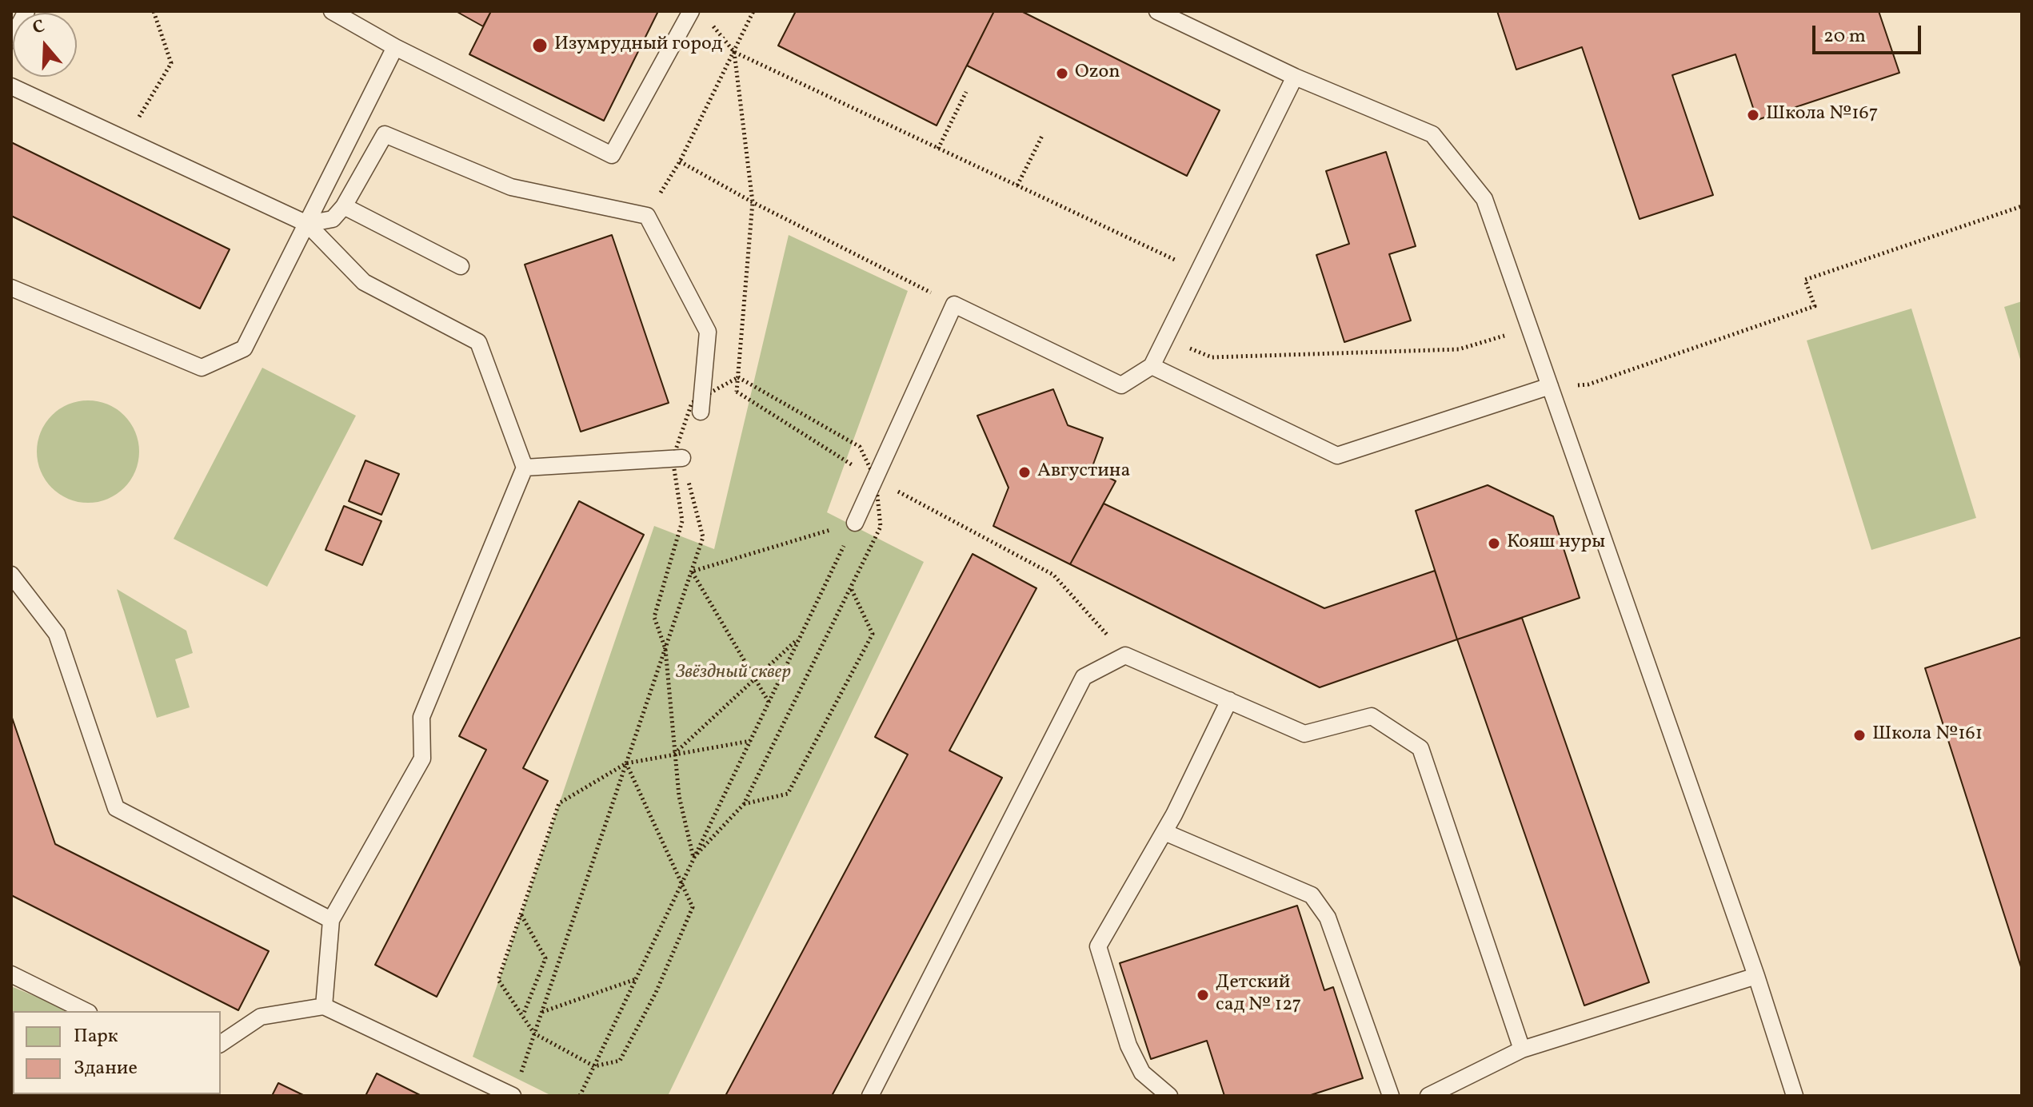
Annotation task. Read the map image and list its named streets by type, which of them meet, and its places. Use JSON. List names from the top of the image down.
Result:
{
  "parks": ["Звёздный сквер"],
  "places": [
    "Изумрудный город",
    "Ozon",
    "Школа №167",
    "Августина",
    "Кояш нуры",
    "Школа №161",
    "Детский сад № 127"
  ],
  "legend": ["Парк", "Здание"],
  "scale_bar": "20 m",
  "north": "top"
}
